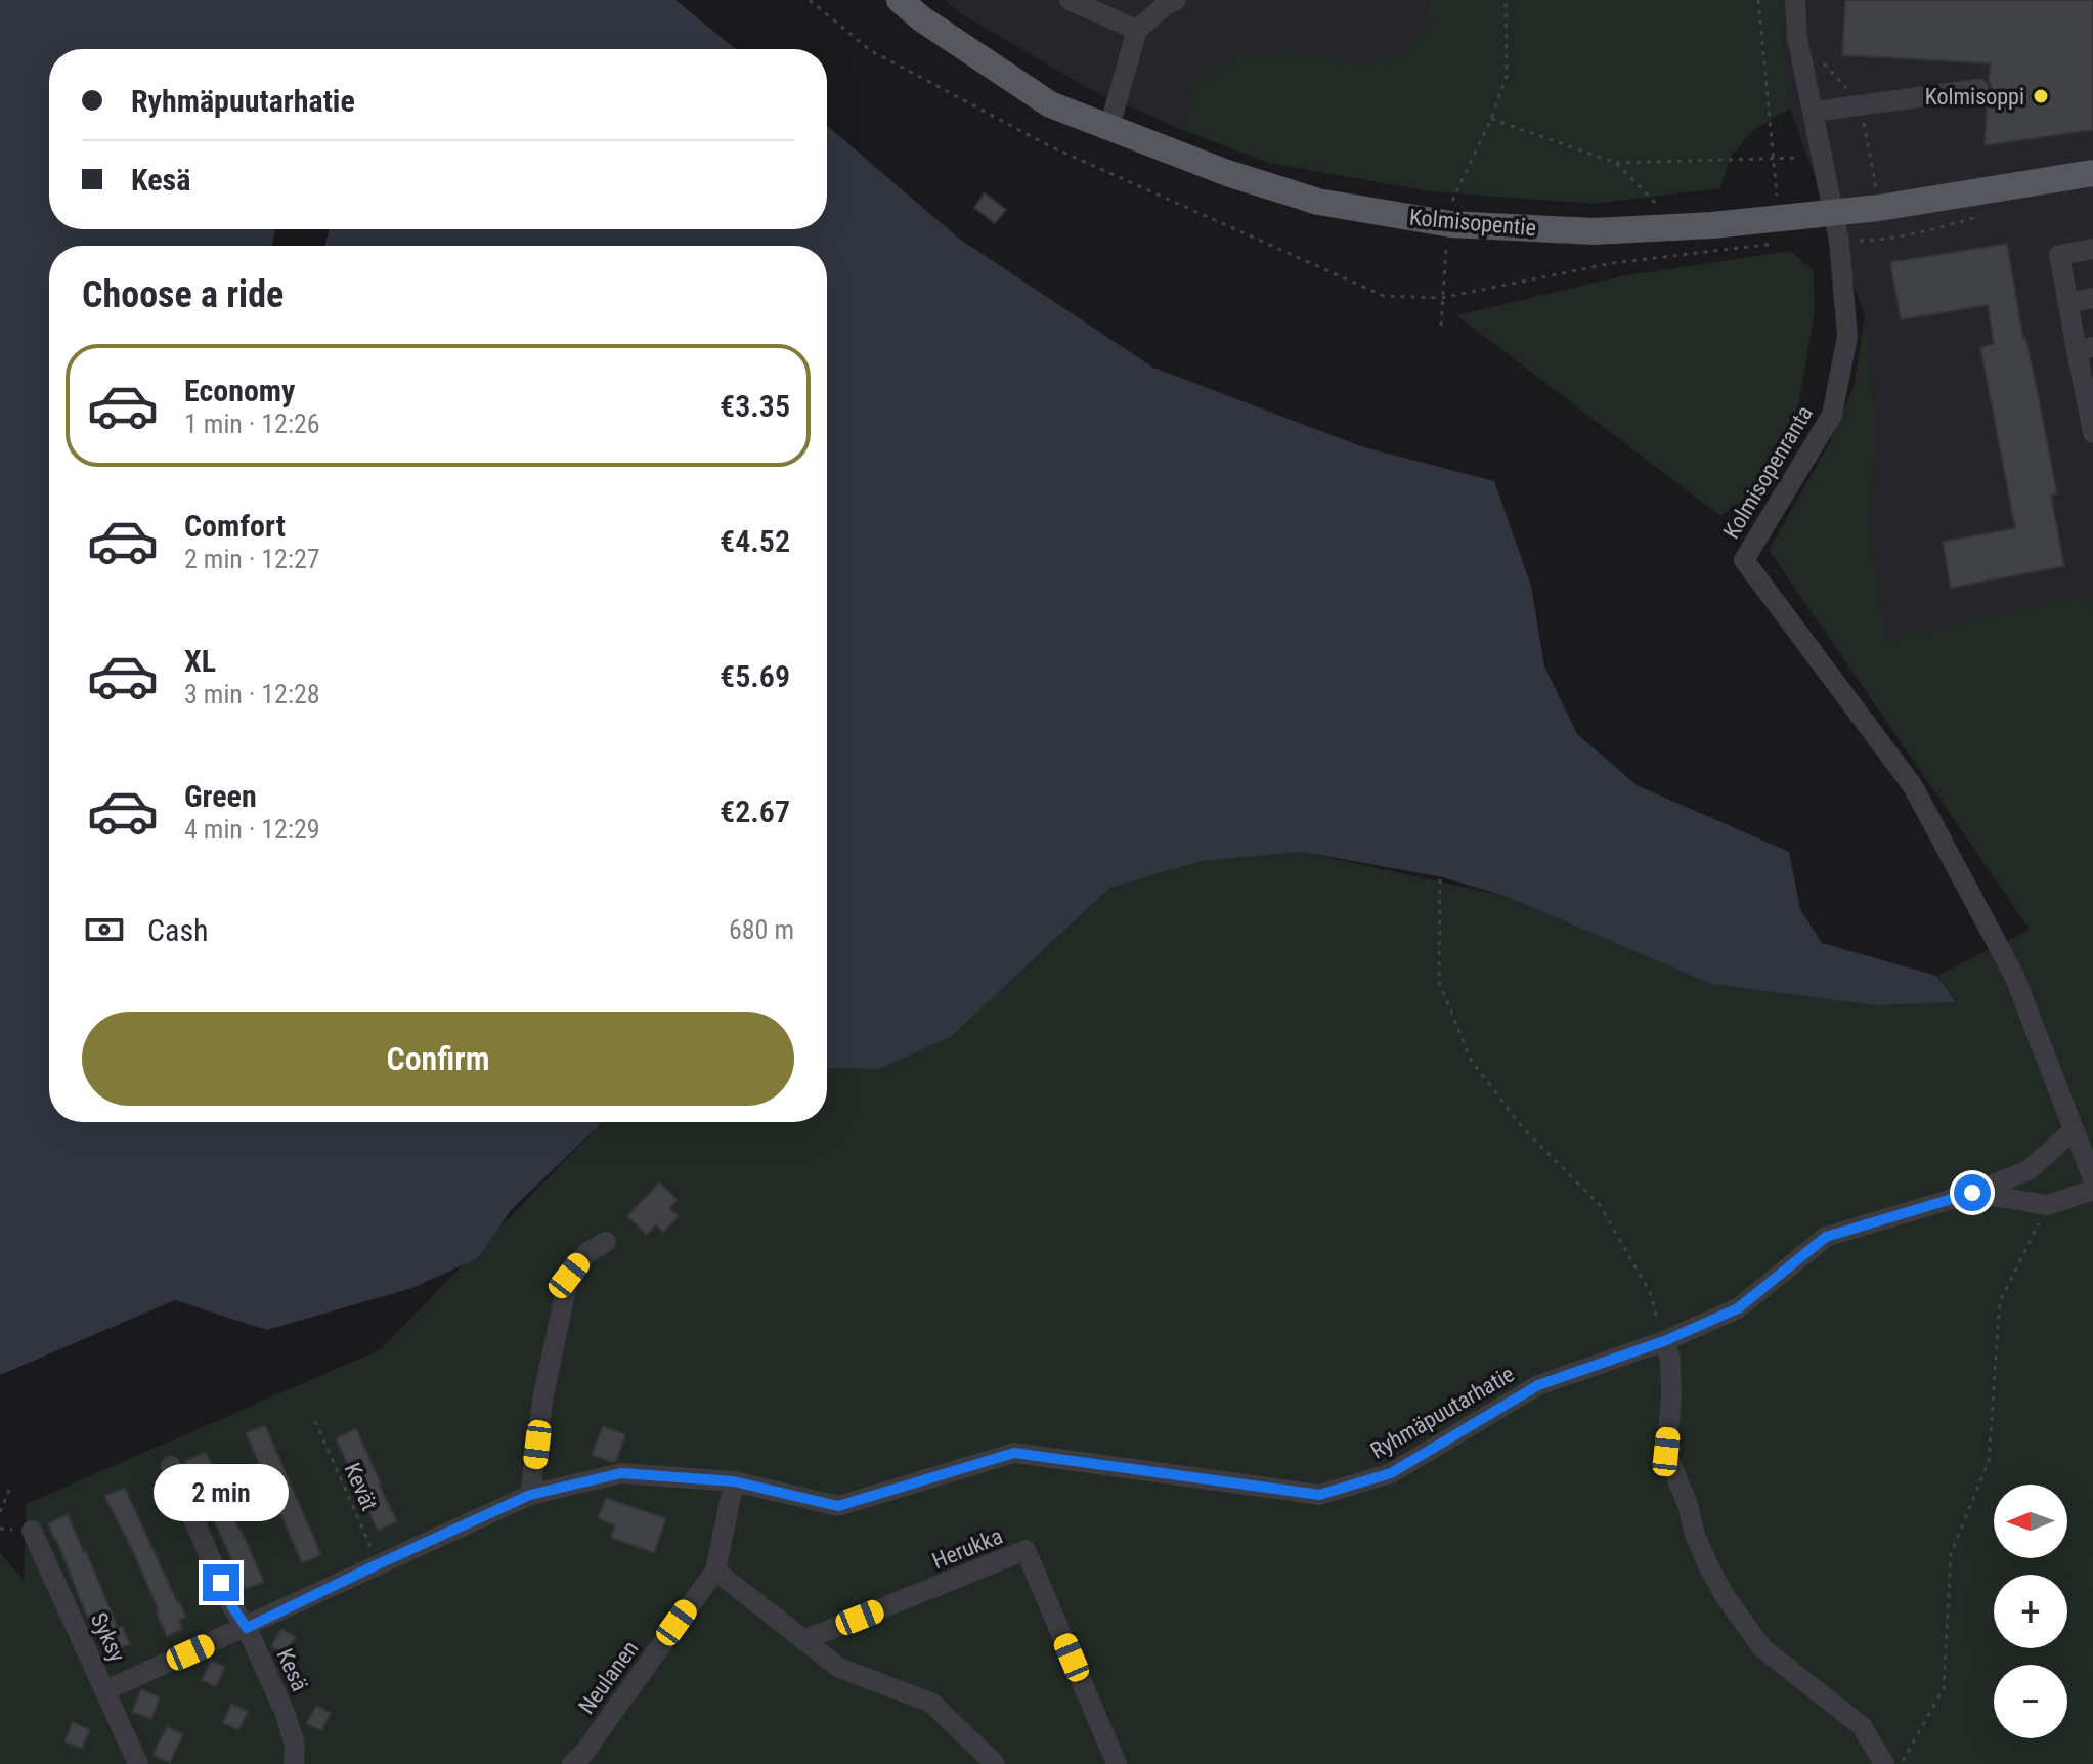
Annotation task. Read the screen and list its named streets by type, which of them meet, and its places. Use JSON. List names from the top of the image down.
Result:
{
  "streets": {
    "main road": ["Kolmisopentie"],
    "street": [
      "Kolmisopenranta",
      "Ryhmäpuutarhatie",
      "Herukka",
      "Syksy",
      "Kesä",
      "Neulanen"
    ],
    "path": ["Kevät"]
  },
  "crossings": [
    ["Kolmisopentie", "Kolmisopenranta"],
    ["Kolmisopenranta", "Ryhmäpuutarhatie"],
    ["Ryhmäpuutarhatie", "Kevät"],
    ["Ryhmäpuutarhatie", "Syksy"],
    ["Ryhmäpuutarhatie", "Kesä"],
    ["Ryhmäpuutarhatie", "Neulanen"]
  ],
  "places": ["Kolmisoppi"],
  "north": "left",
  "page": {
    "banner": ["Ryhmäpuutarhatie", "Kesä"],
    "heading": "Choose a ride",
    "list": [
      {
        "name": "Economy",
        "note": "1 min · 12:26",
        "value": "€3.35"
      },
      {
        "name": "Comfort",
        "note": "2 min · 12:27",
        "value": "€4.52"
      },
      {
        "name": "XL",
        "note": "3 min · 12:28",
        "value": "€5.69"
      },
      {
        "name": "Green",
        "note": "4 min · 12:29",
        "value": "€2.67"
      }
    ],
    "pay": ["Cash", "680 m"],
    "buttons": "Confirm",
    "bubble": "2 min",
    "map_buttons": ["+", "−"]
  }
}
